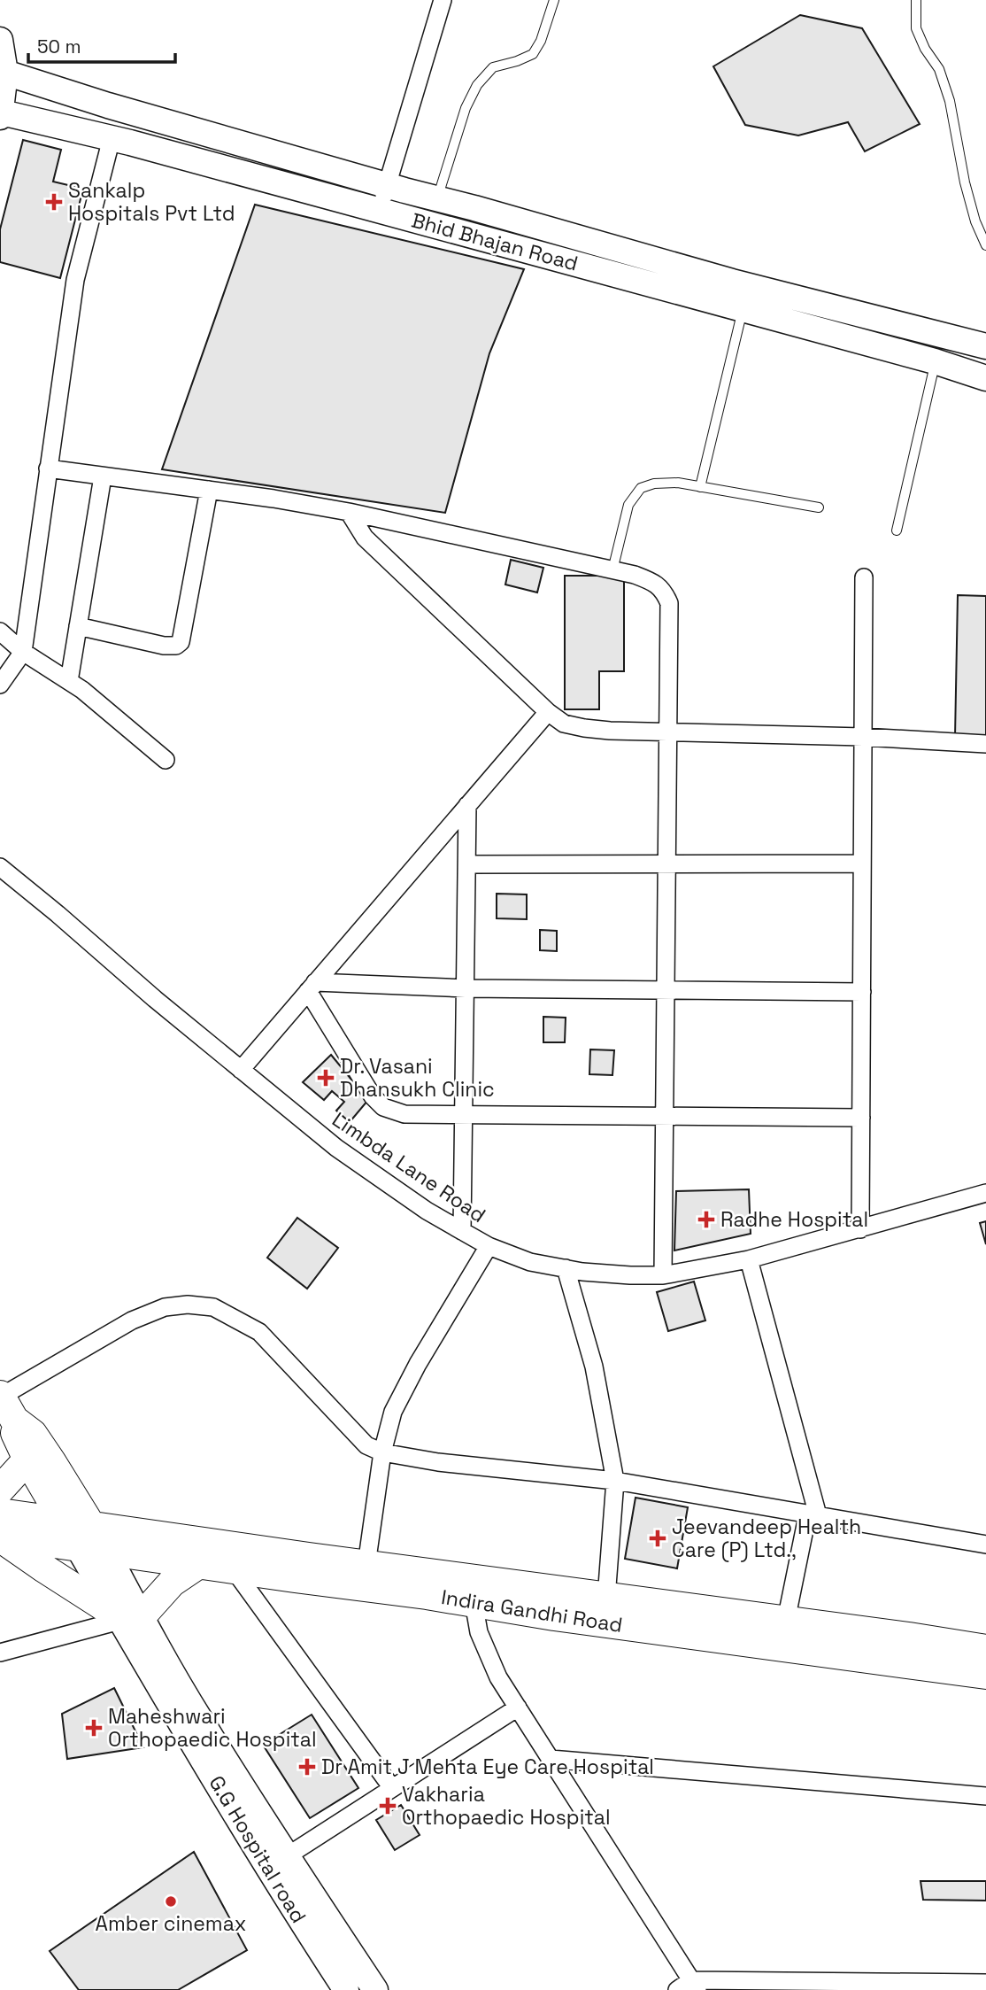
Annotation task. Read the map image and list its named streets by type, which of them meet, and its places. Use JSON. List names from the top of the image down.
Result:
{
  "streets": {
    "main road": ["Bhid Bhajan Road", "Indira Gandhi Road", "G.G Hospital road"],
    "street": ["Limbda Lane Road"]
  },
  "crossings": [
    ["Indira Gandhi Road", "G.G Hospital road"]
  ],
  "places": {
    "health": [
      "Sankalp Hospitals Pvt Ltd",
      "Dr. Vasani Dhansukh Clinic",
      "Radhe Hospital",
      "Jeevandeep Health Care (P) Ltd.,",
      "Maheshwari Orthopaedic Hospital",
      "Dr Amit J Mehta Eye Care Hospital",
      "Vakharia Orthopaedic Hospital"
    ],
    "other": ["Amber cinemax"]
  },
  "scale_bar": "50 m"
}
